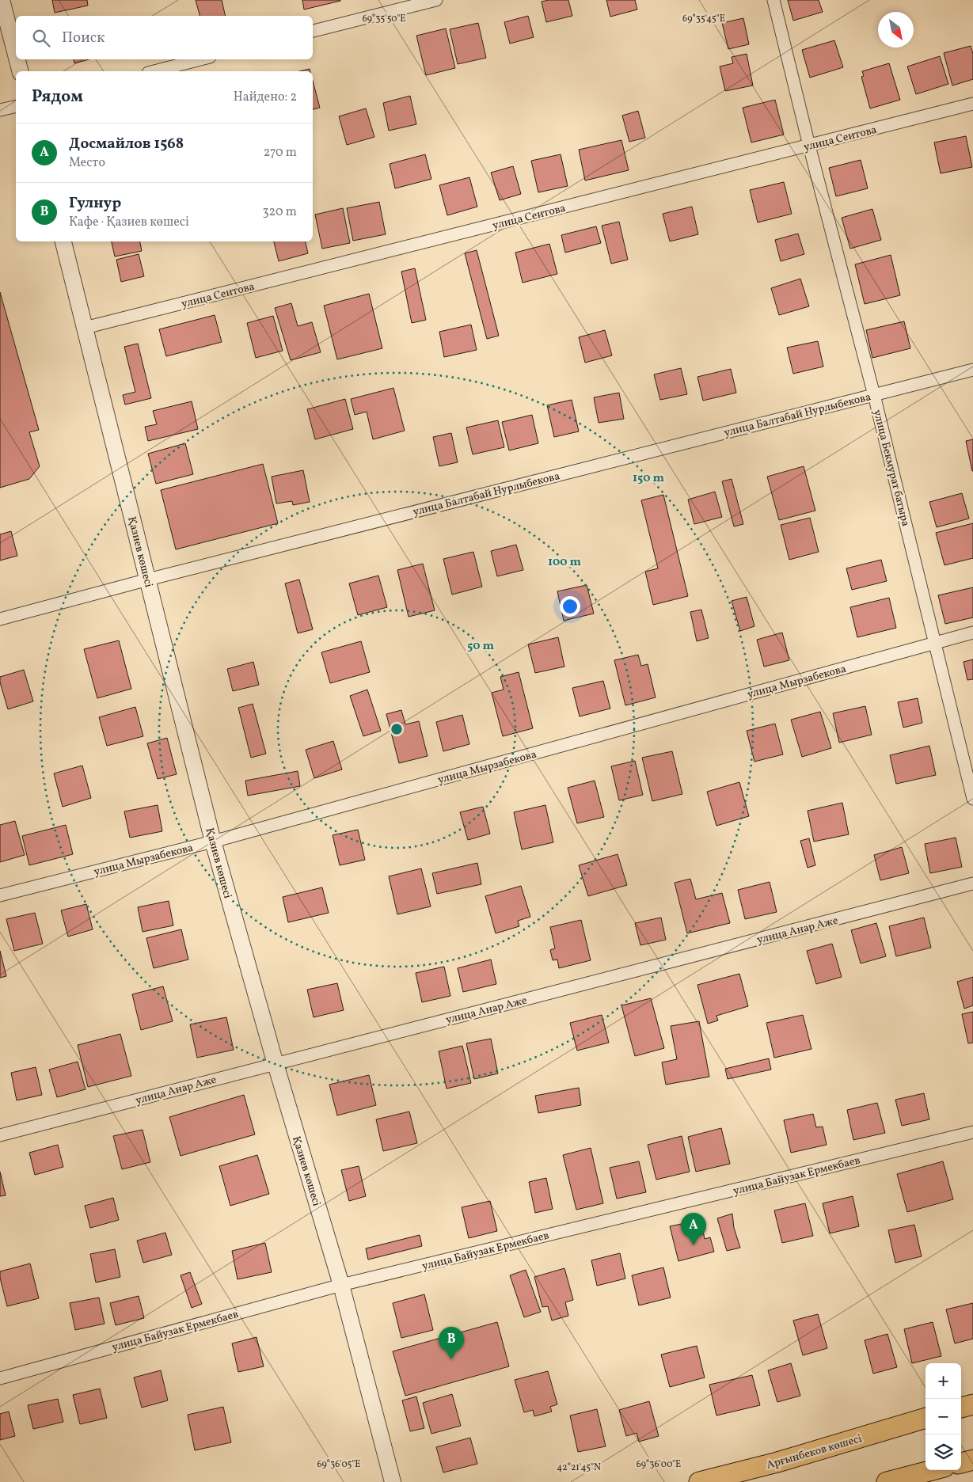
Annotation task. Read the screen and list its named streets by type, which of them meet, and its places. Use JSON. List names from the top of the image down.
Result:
{
  "streets": {
    "main road": ["Арғынбеков көшесі"],
    "street": [
      "улица Сеитова",
      "улица Балтабай Нурлыбекова",
      "улица Бекмурат батыра",
      "Қазиев көшесі",
      "улица Мырзабекова",
      "улица Анар Аже",
      "улица Байузак Ермекбаев"
    ]
  },
  "crossings": [
    ["улица Сеитова", "улица Бекмурат батыра"],
    ["улица Сеитова", "Қазиев көшесі"],
    ["улица Балтабай Нурлыбекова", "улица Бекмурат батыра"],
    ["улица Балтабай Нурлыбекова", "Қазиев көшесі"],
    ["улица Бекмурат батыра", "улица Мырзабекова"],
    ["Қазиев көшесі", "улица Мырзабекова"],
    ["Қазиев көшесі", "улица Анар Аже"],
    ["Қазиев көшесі", "улица Байузак Ермекбаев"]
  ],
  "north": "bottom right",
  "page": {
    "search": "Поиск",
    "heading": ["Рядом", "Найдено: 2"],
    "list": [
      {
        "mark": "A",
        "name": "Досмайлов 1568",
        "note": "Место",
        "value": "270 m"
      },
      {
        "mark": "B",
        "name": "Гулнур",
        "note": "Кафе · Қазиев көшесі",
        "value": "320 m"
      }
    ],
    "pins": ["A", "B"],
    "map_buttons": ["+", "−"]
  },
  "coordinates": [
    "69°35'50\"E",
    "69°35'45\"E",
    "69°36'05\"E",
    "69°36'00\"E",
    "42°21'45\"N"
  ],
  "rings": ["150 m", "100 m", "50 m"]
}
